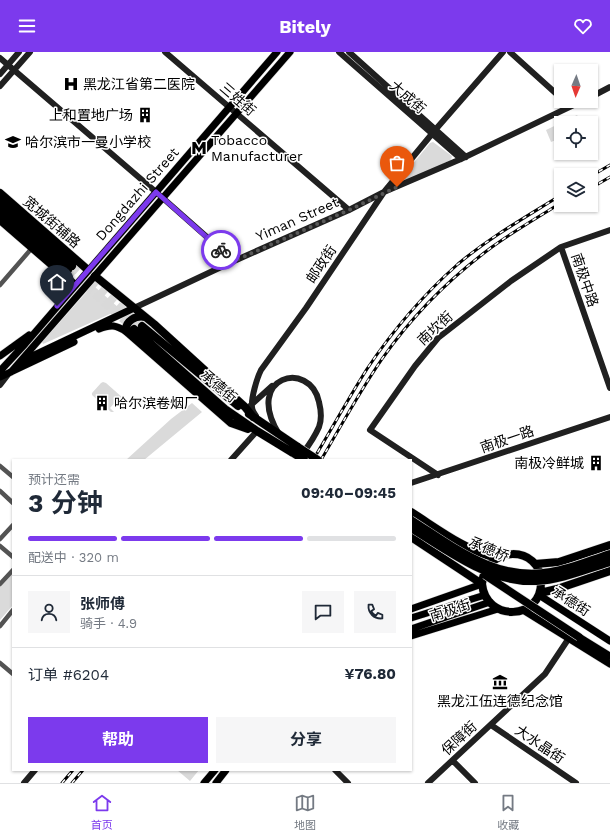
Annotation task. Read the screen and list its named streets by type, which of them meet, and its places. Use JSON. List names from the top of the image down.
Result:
{
  "streets": {
    "highway": ["宽城街辅路", "承德街", "承德桥"],
    "main road": ["Dongdazhi Street", "Yiman Street", "南极街"],
    "street": [
      "大成街",
      "三姓街",
      "邮政街",
      "南极中路",
      "南坎街",
      "南极一路",
      "保障街",
      "大水晶街"
    ]
  },
  "crossings": [
    ["大成街", "Yiman Street"],
    ["大成街", "邮政街"],
    ["三姓街", "Dongdazhi Street"],
    ["三姓街", "Yiman Street"],
    ["Dongdazhi Street", "Yiman Street"],
    ["Dongdazhi Street", "宽城街辅路"],
    ["Yiman Street", "邮政街"],
    ["南极中路", "南坎街"],
    ["南坎街", "南极一路"],
    ["承德街", "南极街"],
    ["保障街", "大水晶街"]
  ],
  "places": {
    "hospital": ["黑龙江省第二医院"],
    "building": ["上和置地广场", "哈尔滨卷烟厂", "南极冷鲜城"],
    "school or university": ["哈尔滨市一曼小学校"],
    "metro station": ["Tobacco Manufacturer"],
    "museum": ["黑龙江伍连德纪念馆"]
  },
  "north": "bottom",
  "page": {
    "header": "Bitely",
    "heading": ["3 分钟", "预计还需", "09:40–09:45"],
    "panel": [
      "张师傅",
      "骑手 · 4.9",
      "订单 #6204",
      "¥76.80"
    ],
    "bar": "配送中 · 320 m",
    "buttons": ["帮助", "分享"],
    "tabs": ["首页", "地图", "收藏"]
  }
}
